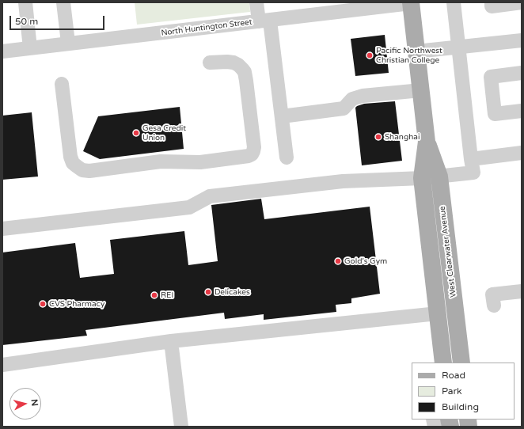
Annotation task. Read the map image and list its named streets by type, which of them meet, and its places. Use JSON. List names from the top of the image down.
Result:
{
  "streets": {
    "main road": ["West Clearwater Avenue"],
    "street": ["North Huntington Street"]
  },
  "crossings": [
    ["North Huntington Street", "West Clearwater Avenue"]
  ],
  "places": [
    "Pacific Northwest Christian College",
    "Gesa Credit Union",
    "Shanghai",
    "Gold's Gym",
    "Delicakes",
    "REI",
    "CVS Pharmacy"
  ],
  "legend": ["Road", "Park", "Building"],
  "scale_bar": "50 m",
  "north": "right"
}
